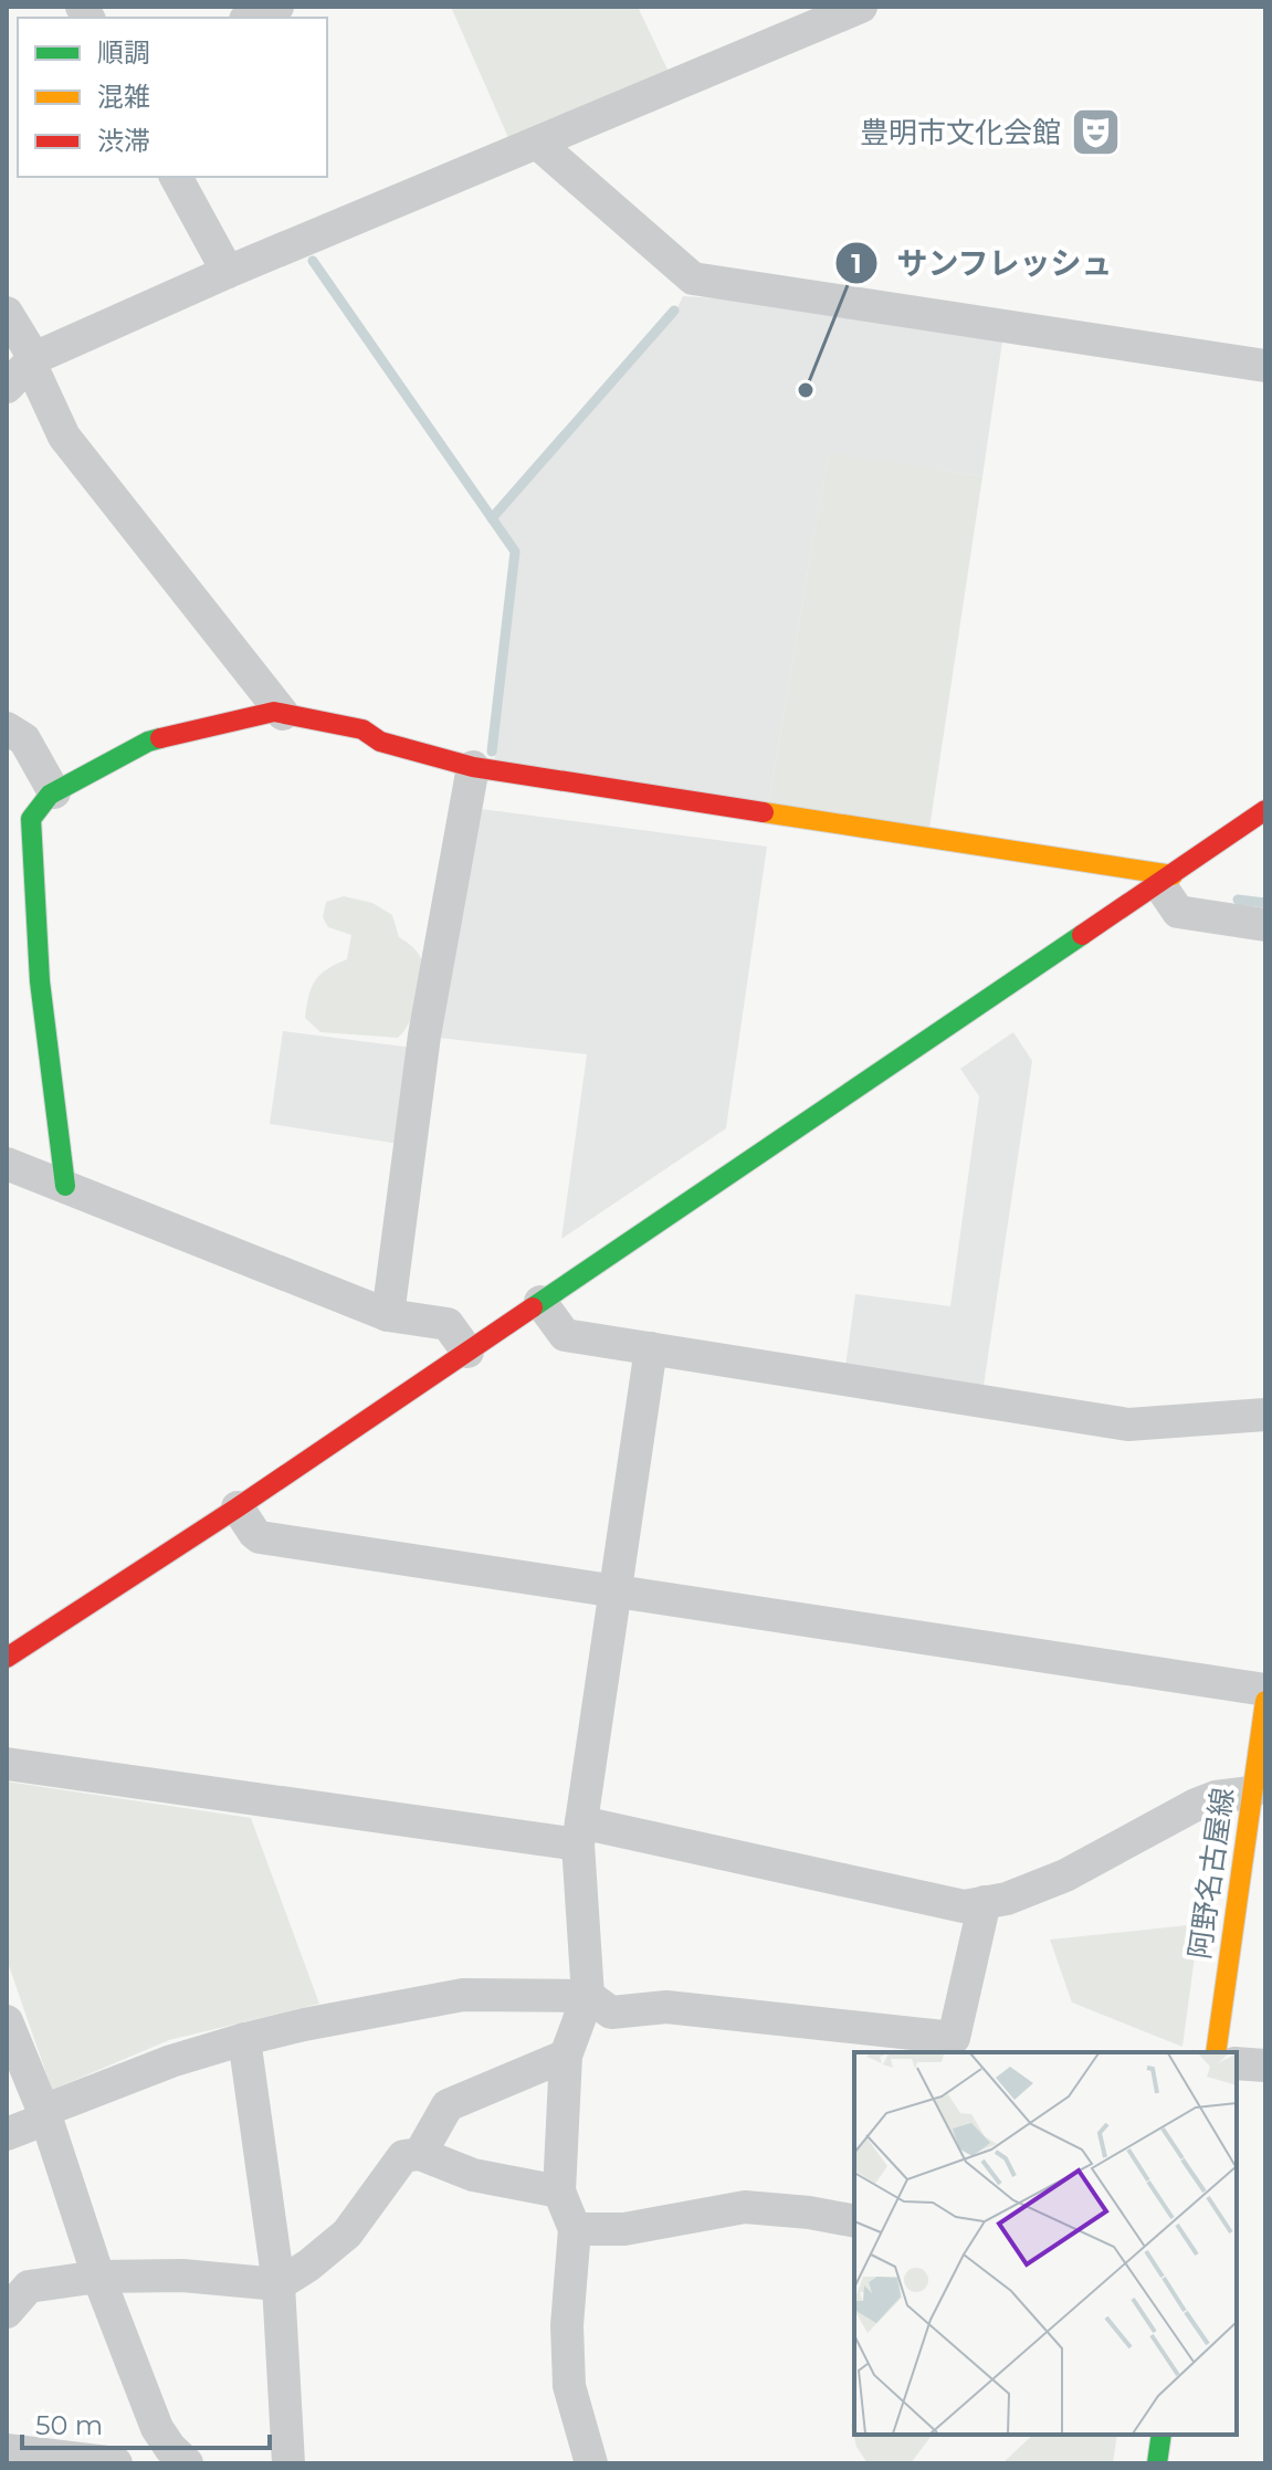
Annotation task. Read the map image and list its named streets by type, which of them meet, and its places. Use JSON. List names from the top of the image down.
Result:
{
  "streets": {
    "street": ["阿野名古屋線"]
  },
  "places": {
    "theatre": ["豊明市文化会館"],
    "other": ["サンフレッシュ"]
  },
  "legend": ["順調", "混雑", "渋滞"],
  "scale_bar": "50 m"
}
